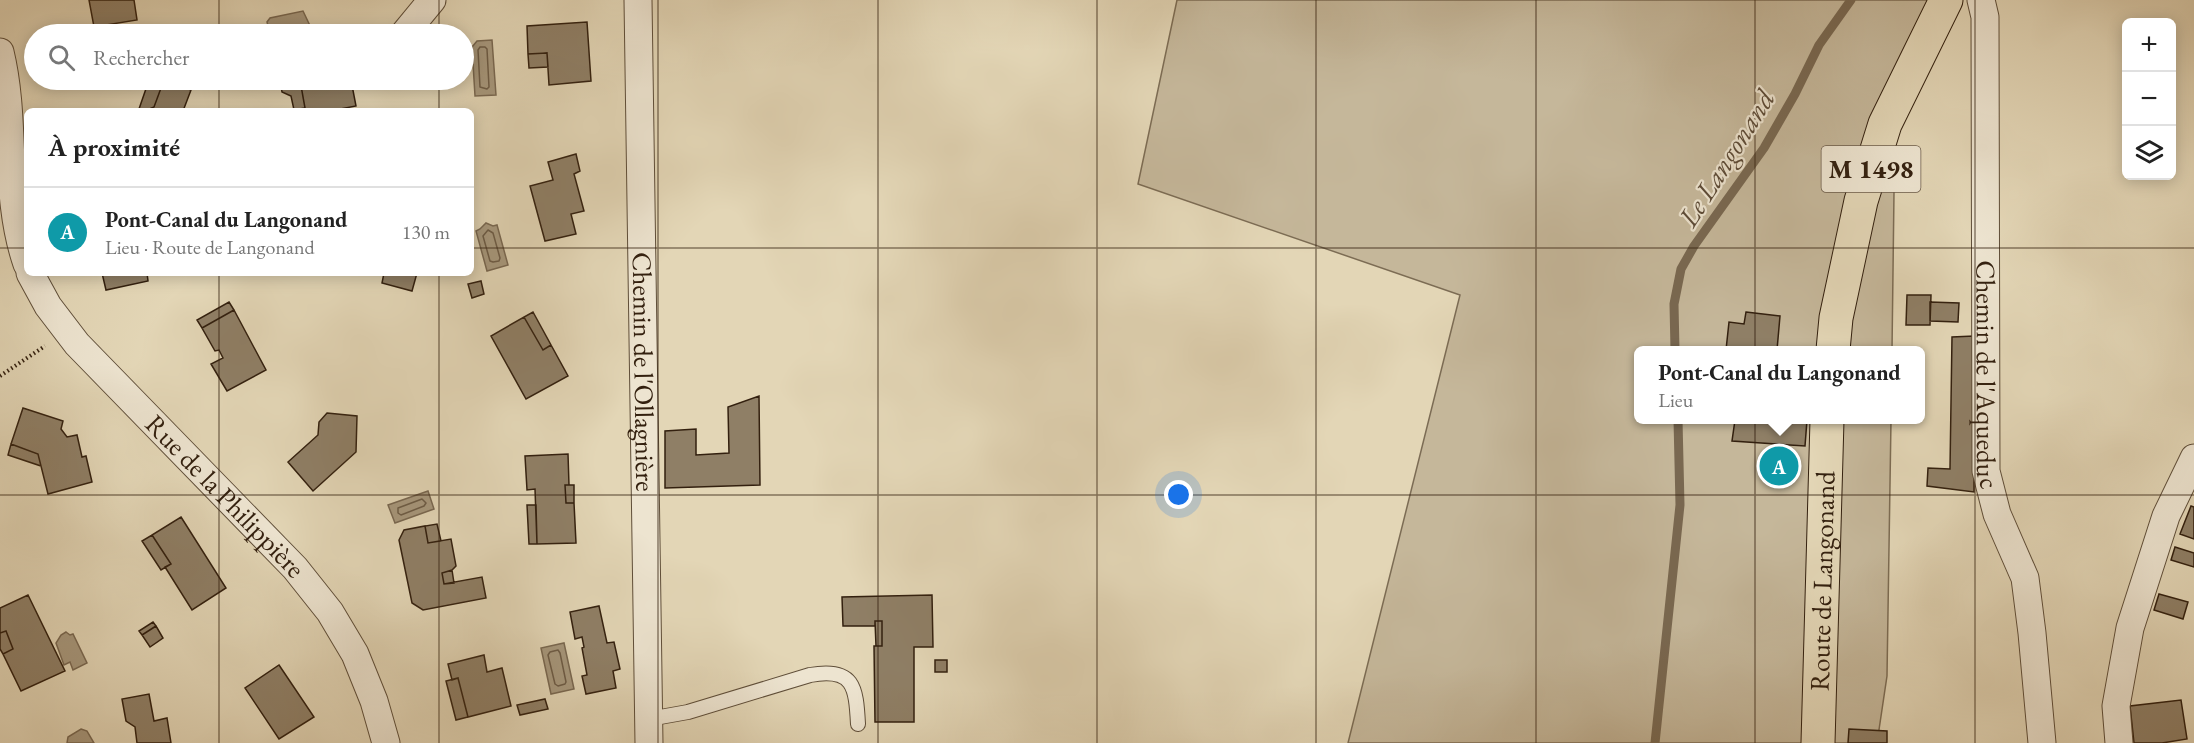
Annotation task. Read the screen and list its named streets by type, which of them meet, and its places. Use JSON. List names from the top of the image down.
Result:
{
  "streets": {
    "main road": ["M 1498", "Route de Langonand"],
    "street": ["Chemin de l'Ollagnière", "Chemin de l'Aqueduc", "Rue de la Philippière"]
  },
  "water": ["Le Langonand"],
  "page": {
    "map_buttons": ["+", "−"],
    "search": "Rechercher",
    "heading": "À proximité",
    "list": [
      {
        "mark": "A",
        "name": "Pont-Canal du Langonand",
        "note": "Lieu · Route de Langonand",
        "value": "130 m"
      }
    ],
    "popup": ["Pont-Canal du Langonand", "Lieu"],
    "pins": "A"
  }
}
